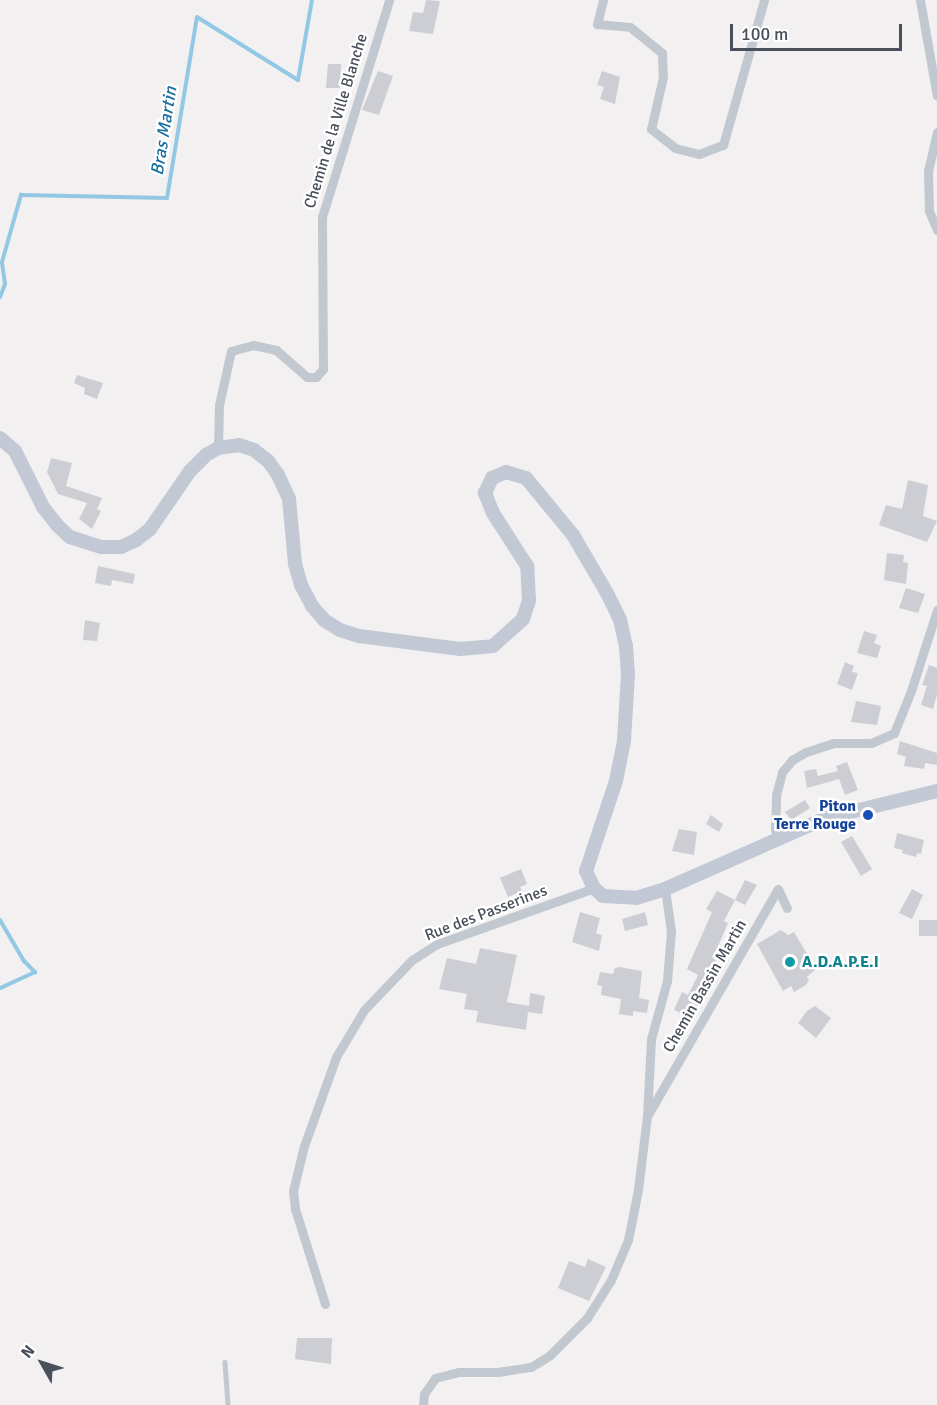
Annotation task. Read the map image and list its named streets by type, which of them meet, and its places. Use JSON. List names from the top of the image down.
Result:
{
  "streets": {
    "street": ["Chemin de la Ville Blanche", "Rue des Passerines", "Chemin Bassin Martin"]
  },
  "water": ["Bras Martin"],
  "places": ["Piton Terre Rouge", "A.D.A.P.E.I"],
  "scale_bar": "100 m",
  "north": "top left"
}
